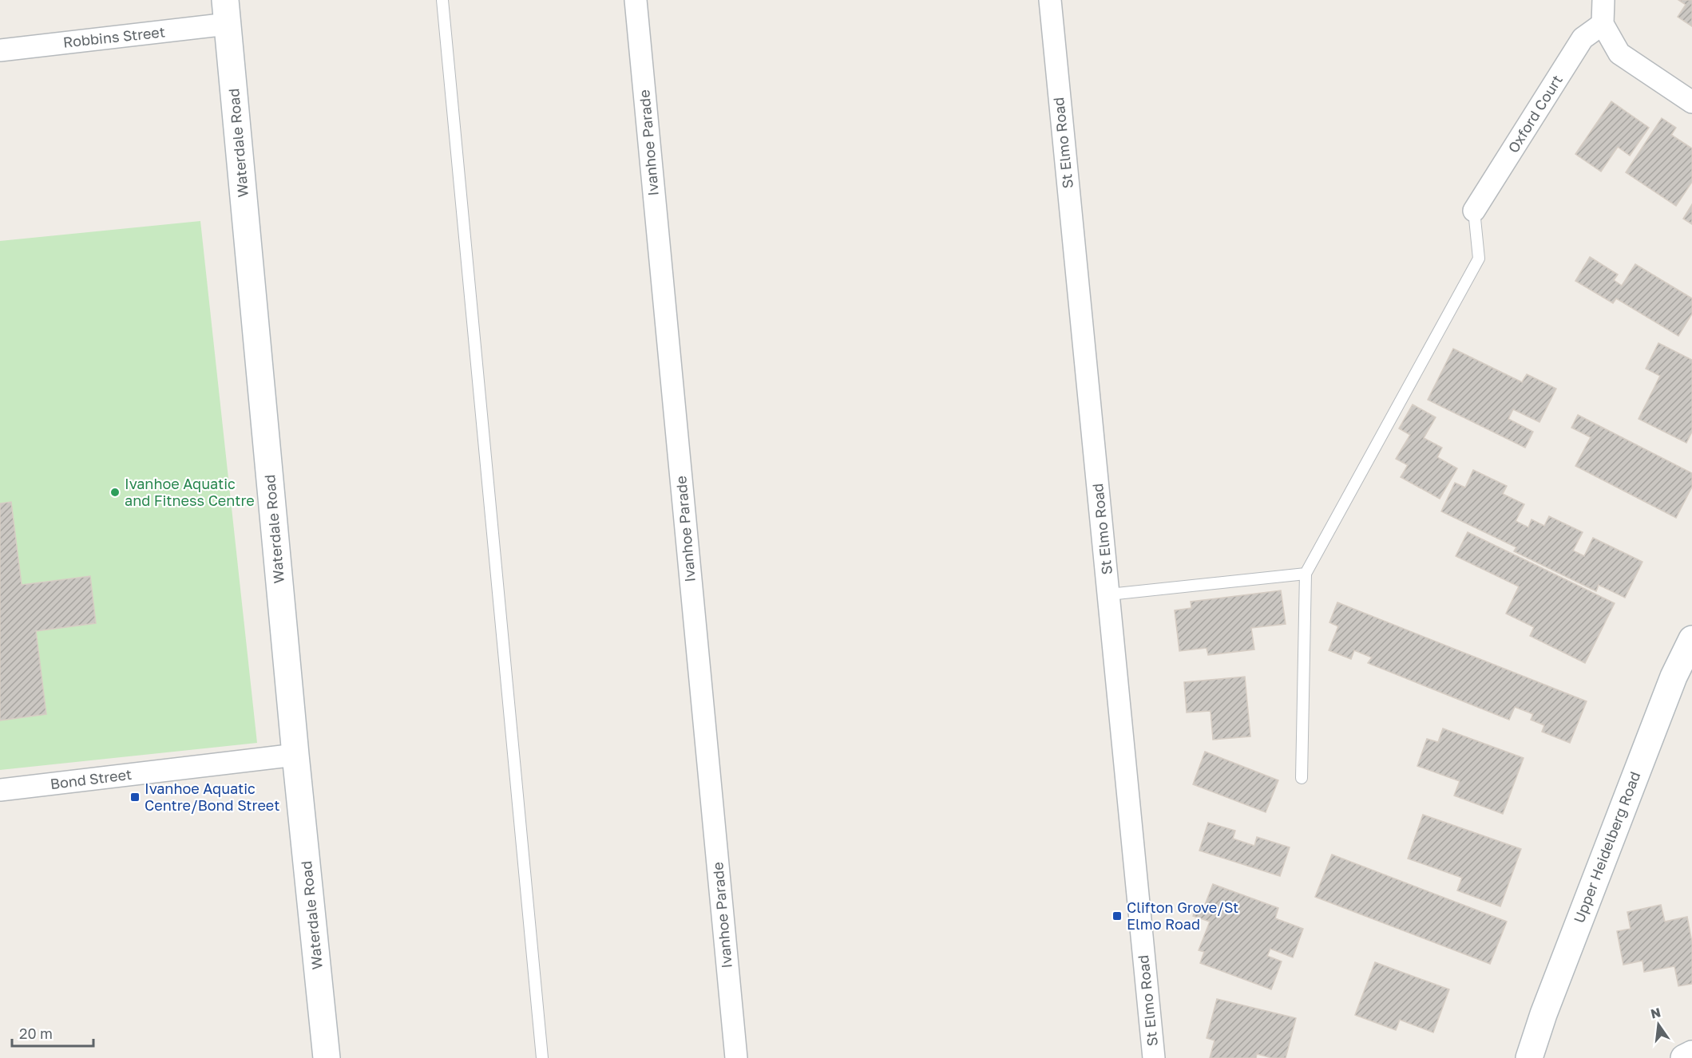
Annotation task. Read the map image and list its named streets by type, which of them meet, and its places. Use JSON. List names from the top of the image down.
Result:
{
  "streets": {
    "street": [
      "Robbins Street",
      "Oxford Court",
      "Waterdale Road",
      "Ivanhoe Parade",
      "St Elmo Road",
      "Bond Street",
      "Upper Heidelberg Road"
    ]
  },
  "crossings": [
    ["Robbins Street", "Waterdale Road"],
    ["Waterdale Road", "Bond Street"]
  ],
  "places": {
    "other": ["Ivanhoe Aquatic and Fitness Centre"],
    "transit": ["Ivanhoe Aquatic Centre/Bond Street", "Clifton Grove/St Elmo Road"]
  },
  "scale_bar": "20 m",
  "north": "top"
}
